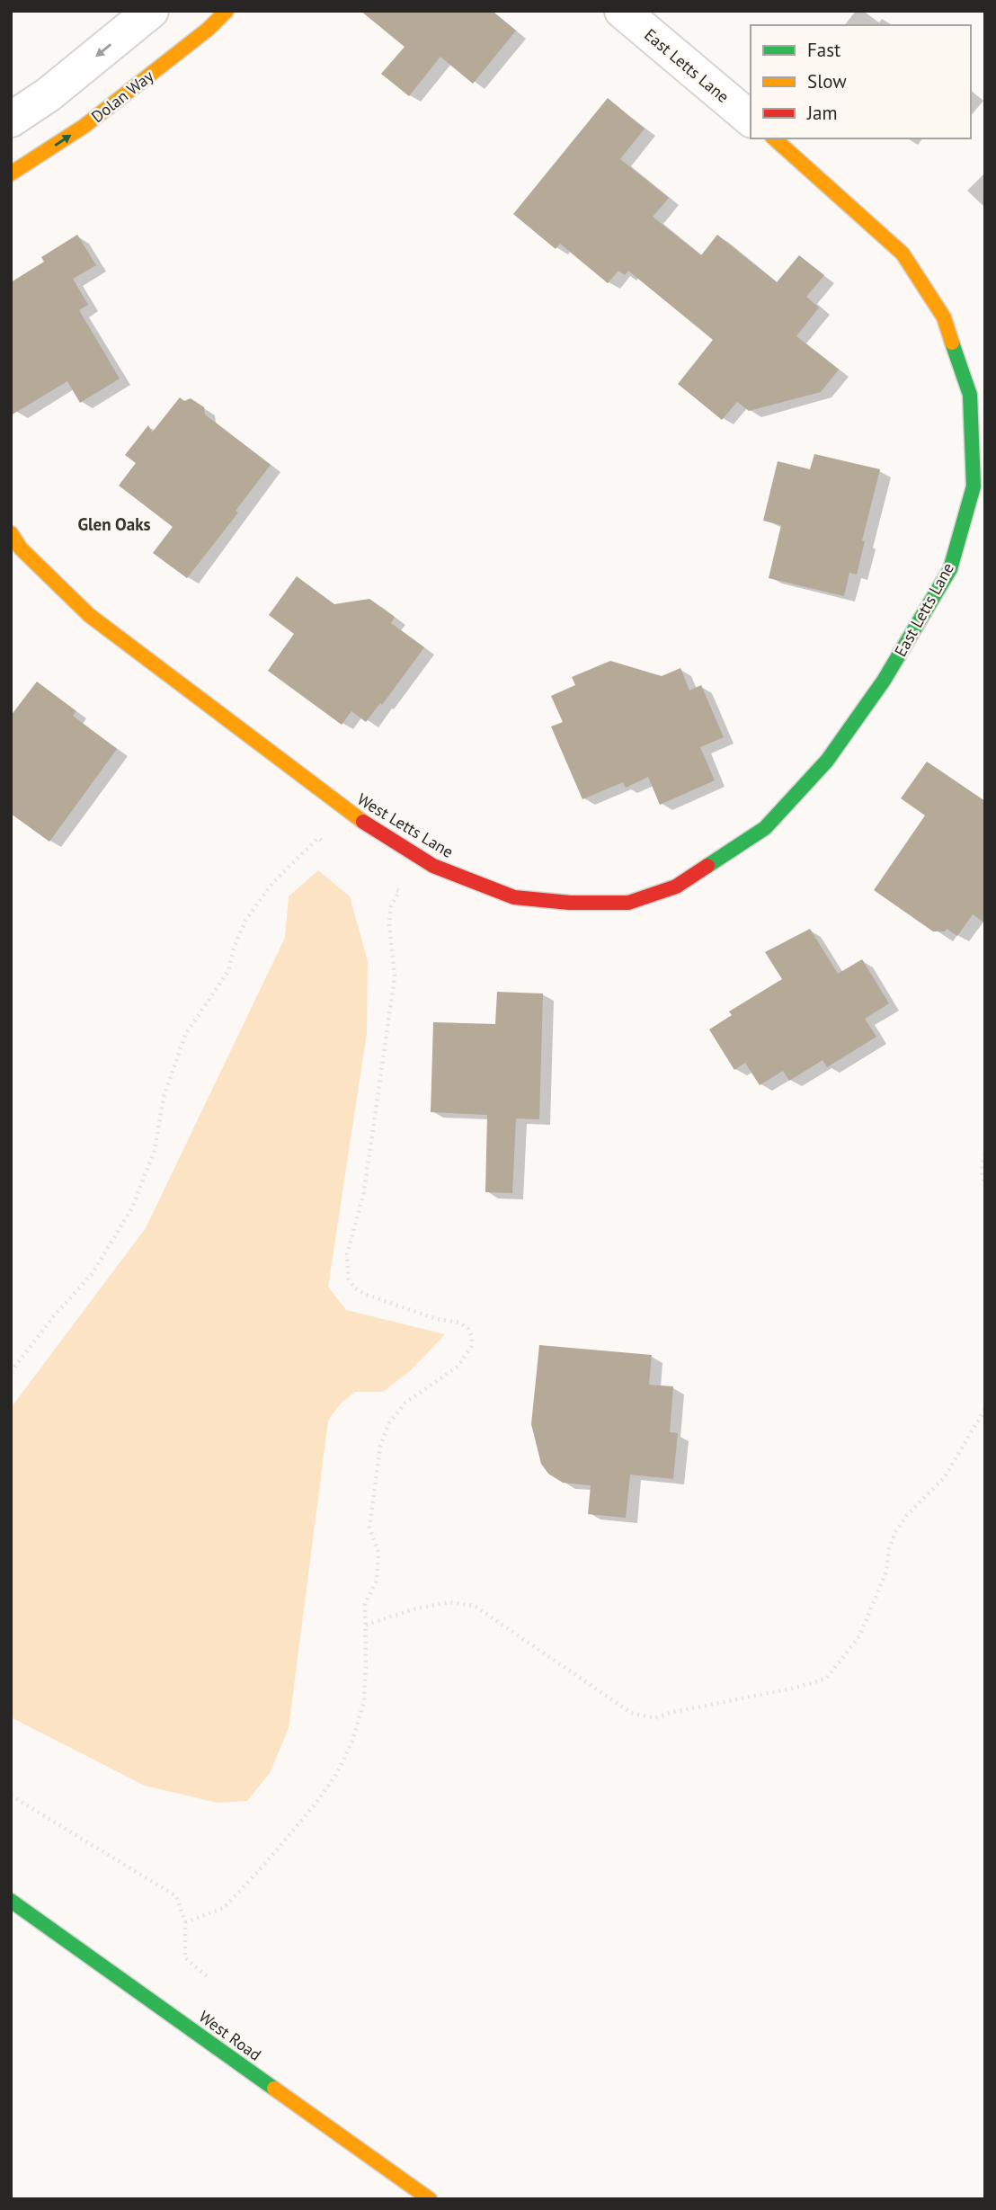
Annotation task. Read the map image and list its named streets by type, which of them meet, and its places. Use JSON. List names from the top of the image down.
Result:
{
  "streets": {
    "street": [
      "East Letts Lane",
      "Dolan Way",
      "West Letts Lane",
      "West Road"
    ]
  },
  "crossings": [
    ["East Letts Lane", "West Letts Lane"]
  ],
  "districts": ["Glen Oaks"],
  "legend": ["Fast", "Slow", "Jam"]
}
